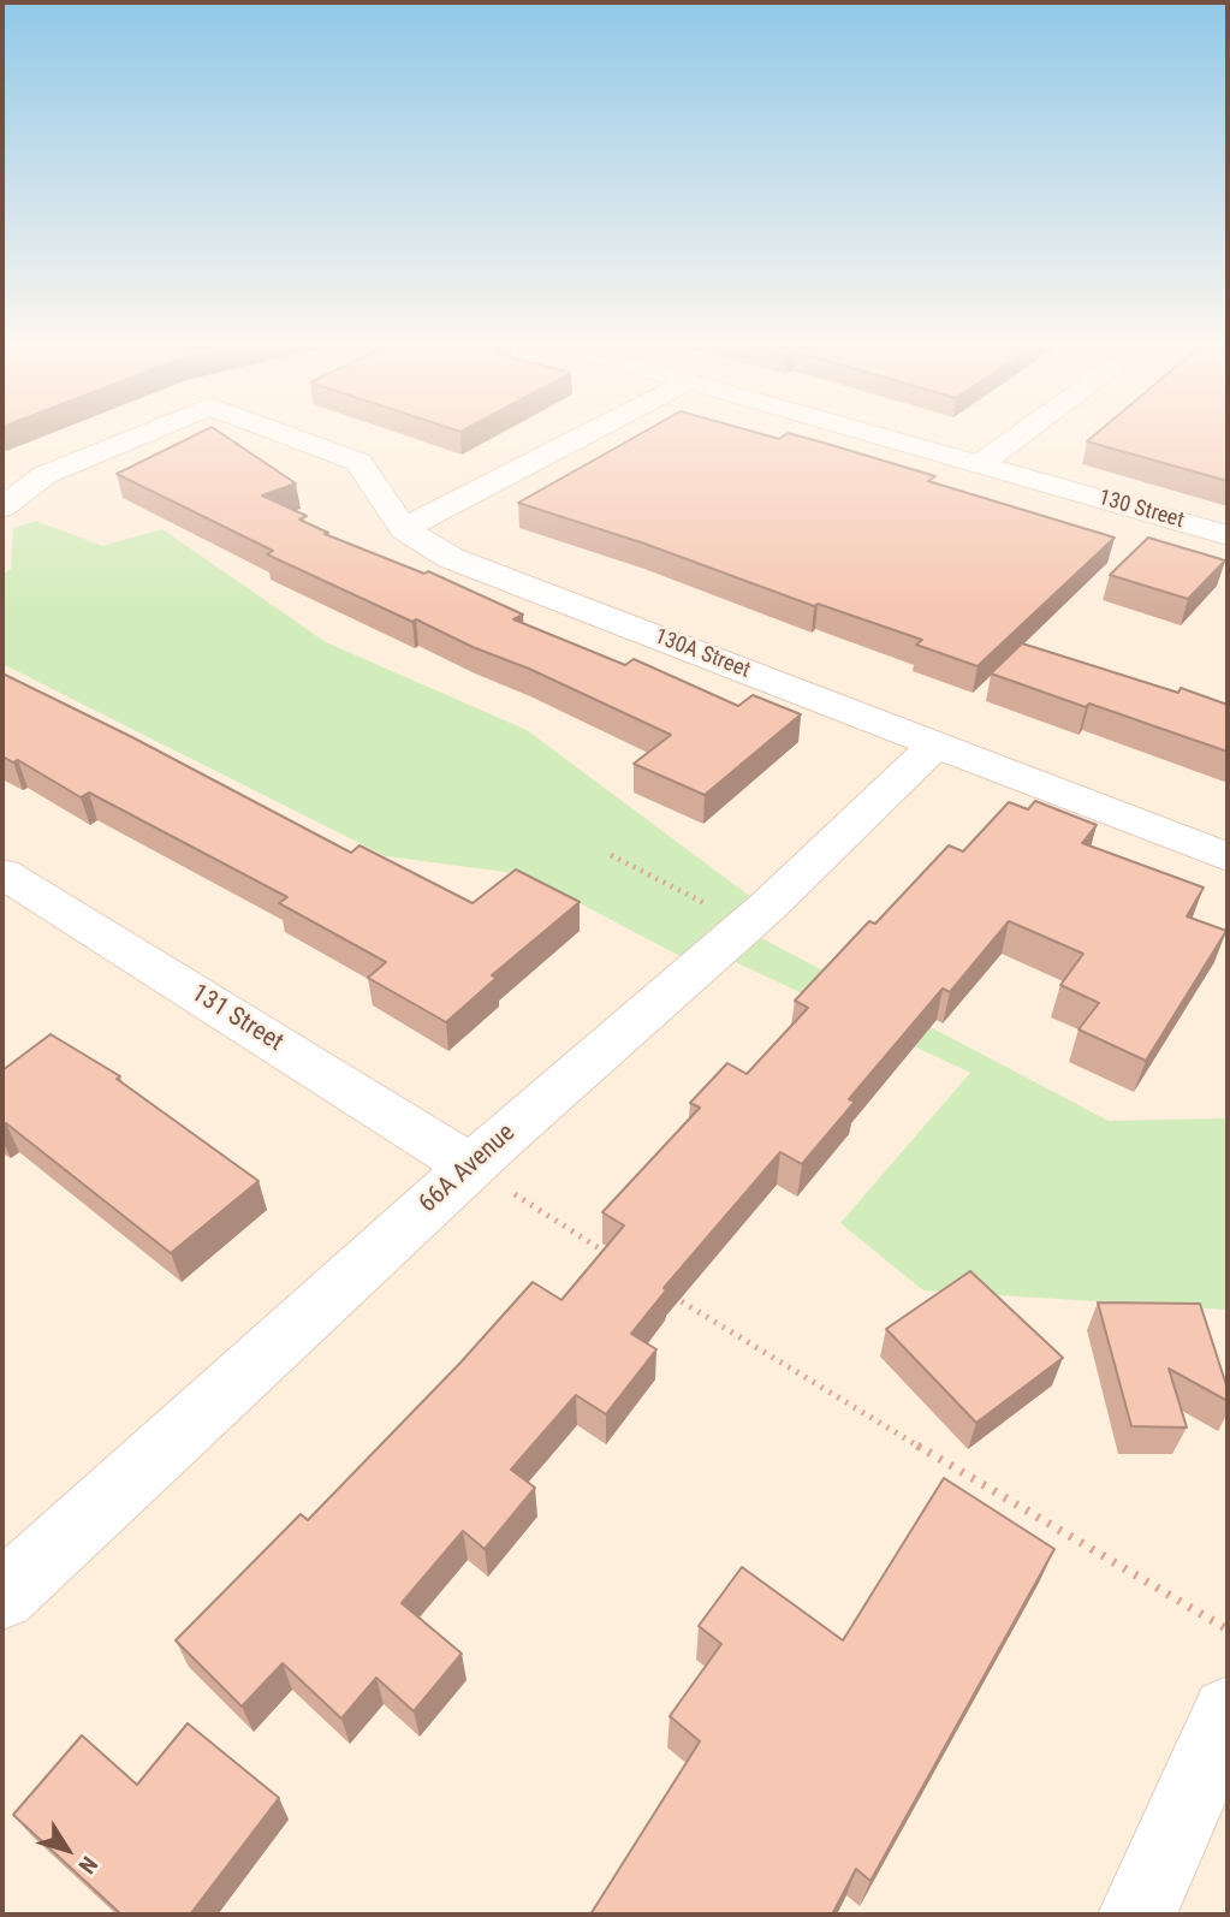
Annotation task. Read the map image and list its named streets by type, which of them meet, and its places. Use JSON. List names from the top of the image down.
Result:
{
  "streets": {
    "street": [
      "130 Street",
      "130A Street",
      "131 Street",
      "66A Avenue"
    ]
  },
  "crossings": [
    ["130A Street", "66A Avenue"],
    ["131 Street", "66A Avenue"]
  ],
  "north": "bottom right"
}
